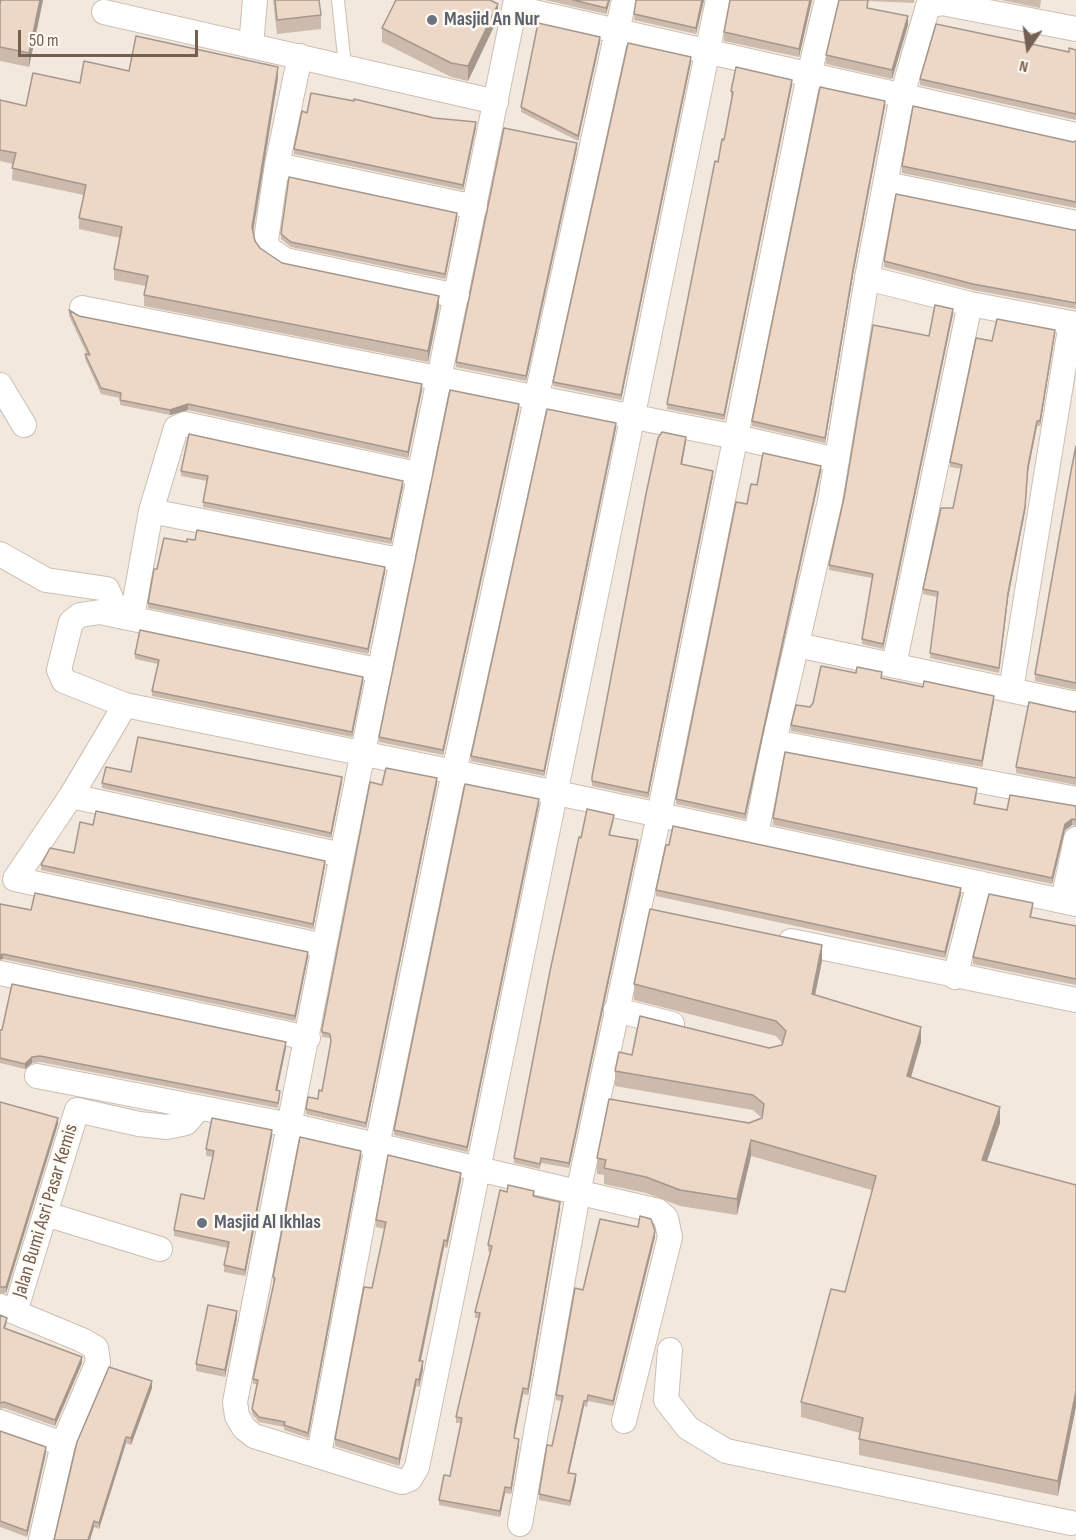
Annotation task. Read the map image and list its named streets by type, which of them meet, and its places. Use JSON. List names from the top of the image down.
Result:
{
  "streets": {
    "street": ["Jalan Bumi Asri Pasar Kemis"]
  },
  "places": ["Masjid An Nur", "Masjid Al Ikhlas"],
  "scale_bar": "50 m",
  "north": "bottom"
}
